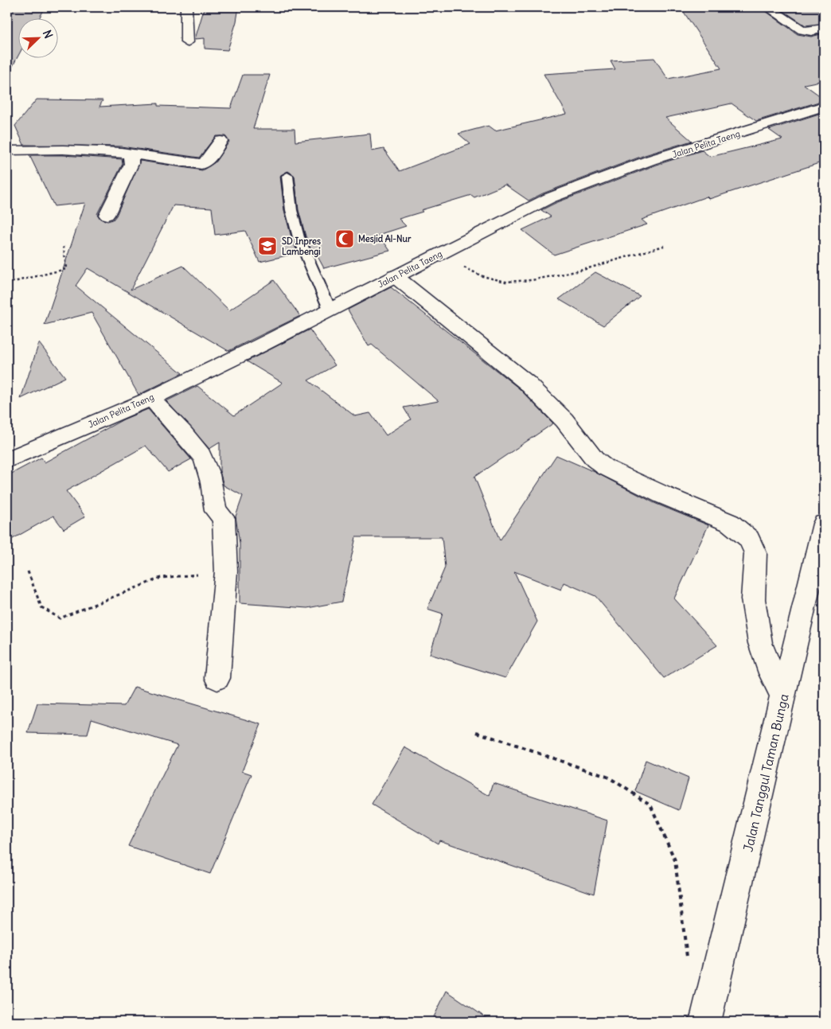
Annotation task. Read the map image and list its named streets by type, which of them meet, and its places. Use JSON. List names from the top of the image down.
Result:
{
  "streets": {
    "street": ["Jalan Pelita Taeng", "Jalan Tanggul Taman Bunga"]
  },
  "places": {
    "mosque": ["Mesjid Al-Nur"],
    "school or university": ["SD Inpres Lambengi"]
  },
  "north": "top right"
}
